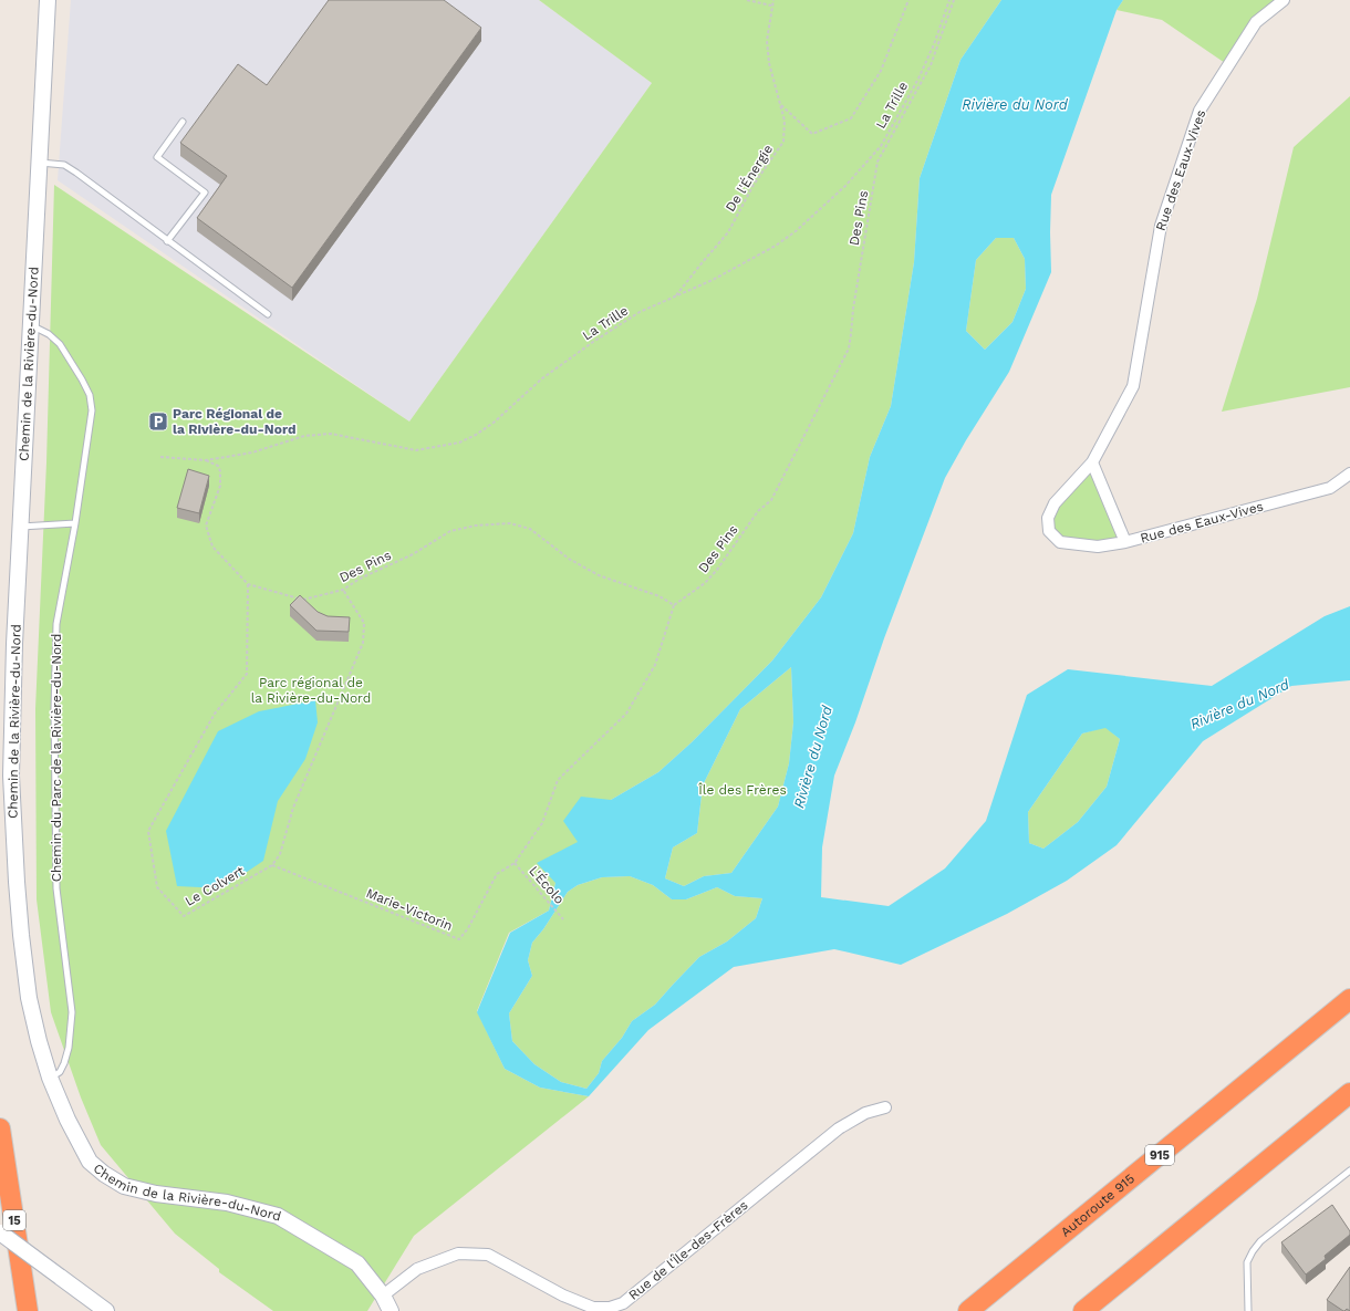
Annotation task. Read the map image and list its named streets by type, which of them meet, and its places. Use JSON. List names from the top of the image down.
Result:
{
  "streets": {
    "highway": ["915", "Autoroute 915", "15"],
    "street": ["Rue des Eaux-Vives", "Chemin de la Rivière-du-Nord", "Rue de l'Île-des-Frères"],
    "lane": ["Chemin du Parc de la Rivière-du-Nord"],
    "path": [
      "La Trille",
      "De l'Énergie",
      "Des Pins",
      "L'Écolo",
      "Le Colvert",
      "Marie-Victorin"
    ]
  },
  "crossings": [
    ["La Trille", "De l'Énergie"],
    ["Des Pins", "Le Colvert"],
    ["Des Pins", "Marie-Victorin"],
    ["Chemin de la Rivière-du-Nord", "Chemin du Parc de la Rivière-du-Nord"],
    ["Chemin de la Rivière-du-Nord", "Rue de l'Île-des-Frères"],
    ["L'Écolo", "Marie-Victorin"],
    ["Le Colvert", "Marie-Victorin"]
  ],
  "water": ["Rivière du Nord"],
  "parks": ["Parc régional de la Rivière-du-Nord", "Île des Frères"],
  "places": {
    "parking": ["Parc Régional de la Rivière-du-Nord"]
  }
}
